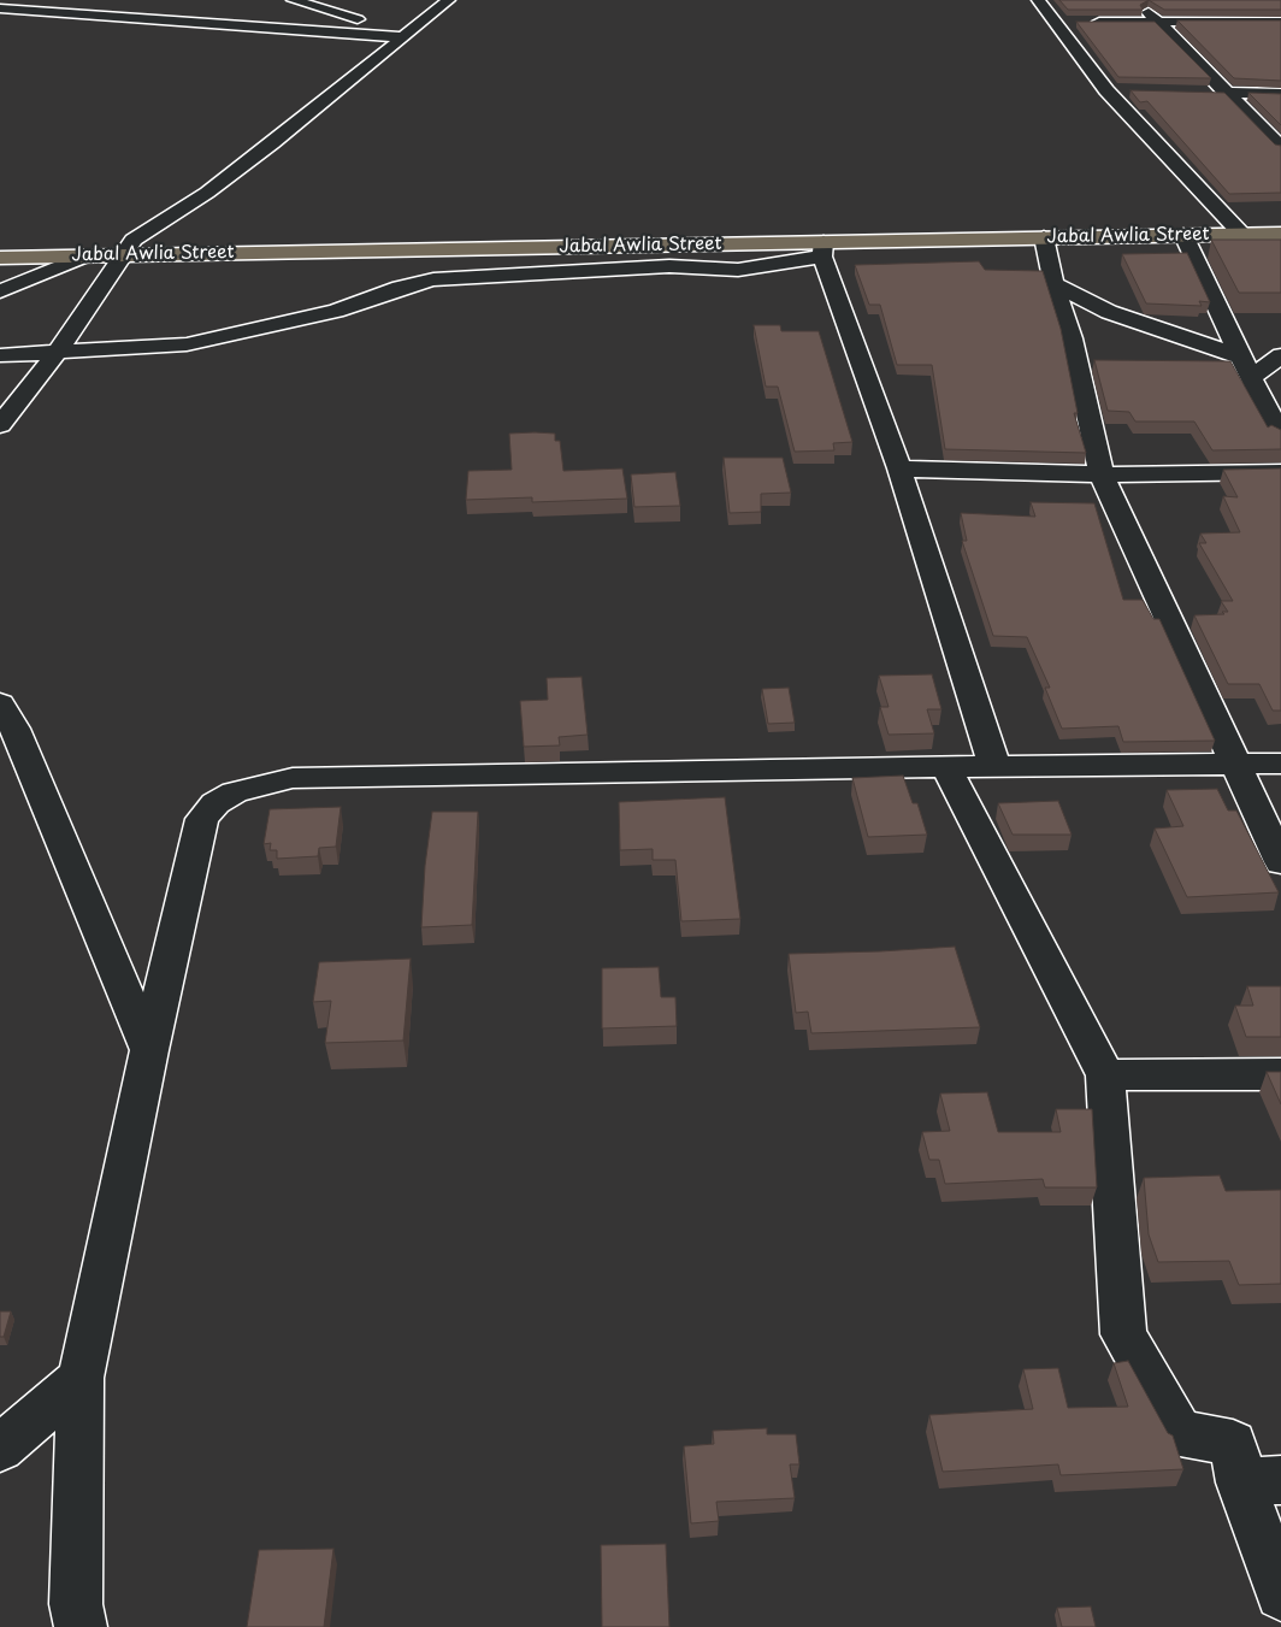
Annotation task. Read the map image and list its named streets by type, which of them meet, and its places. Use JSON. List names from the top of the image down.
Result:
{
  "streets": {
    "highway": ["Jabal Awlia Street"]
  }
}
